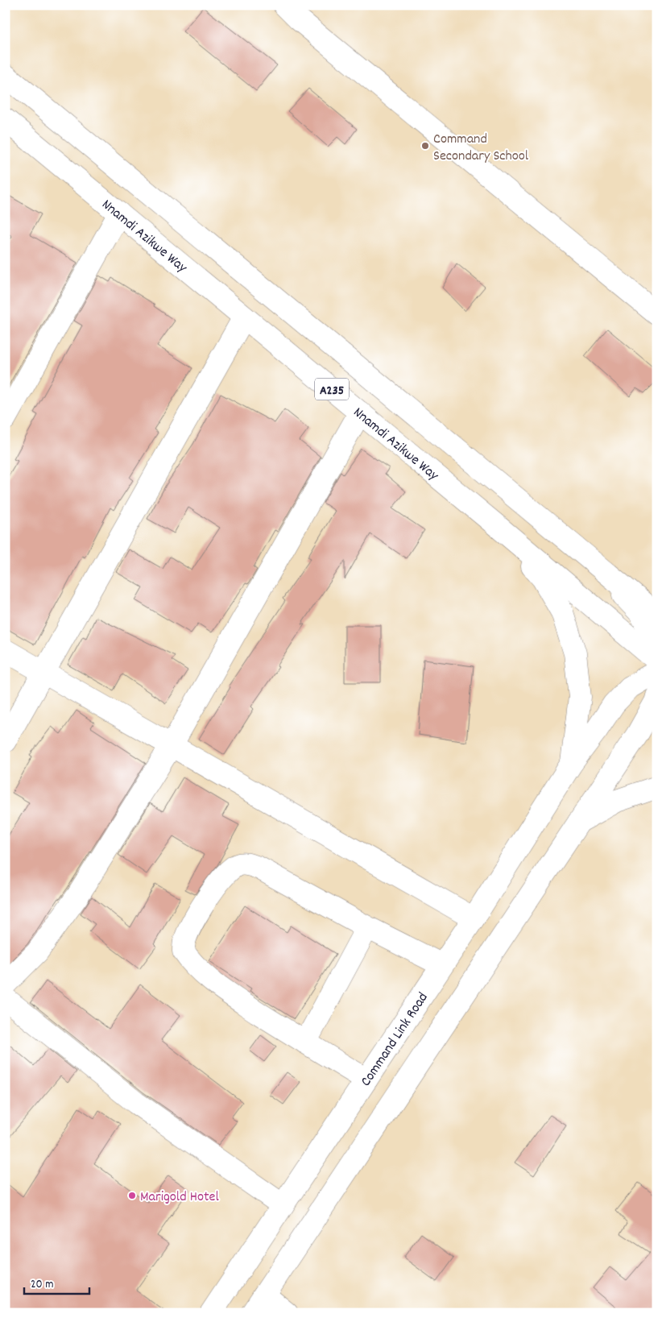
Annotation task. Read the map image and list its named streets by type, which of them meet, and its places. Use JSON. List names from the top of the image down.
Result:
{
  "streets": {
    "main road": ["Nnamdi Azikwe Way", "A235", "Command Link Road"]
  },
  "places": ["Command Secondary School", "Marigold Hotel"],
  "scale_bar": "20 m"
}
